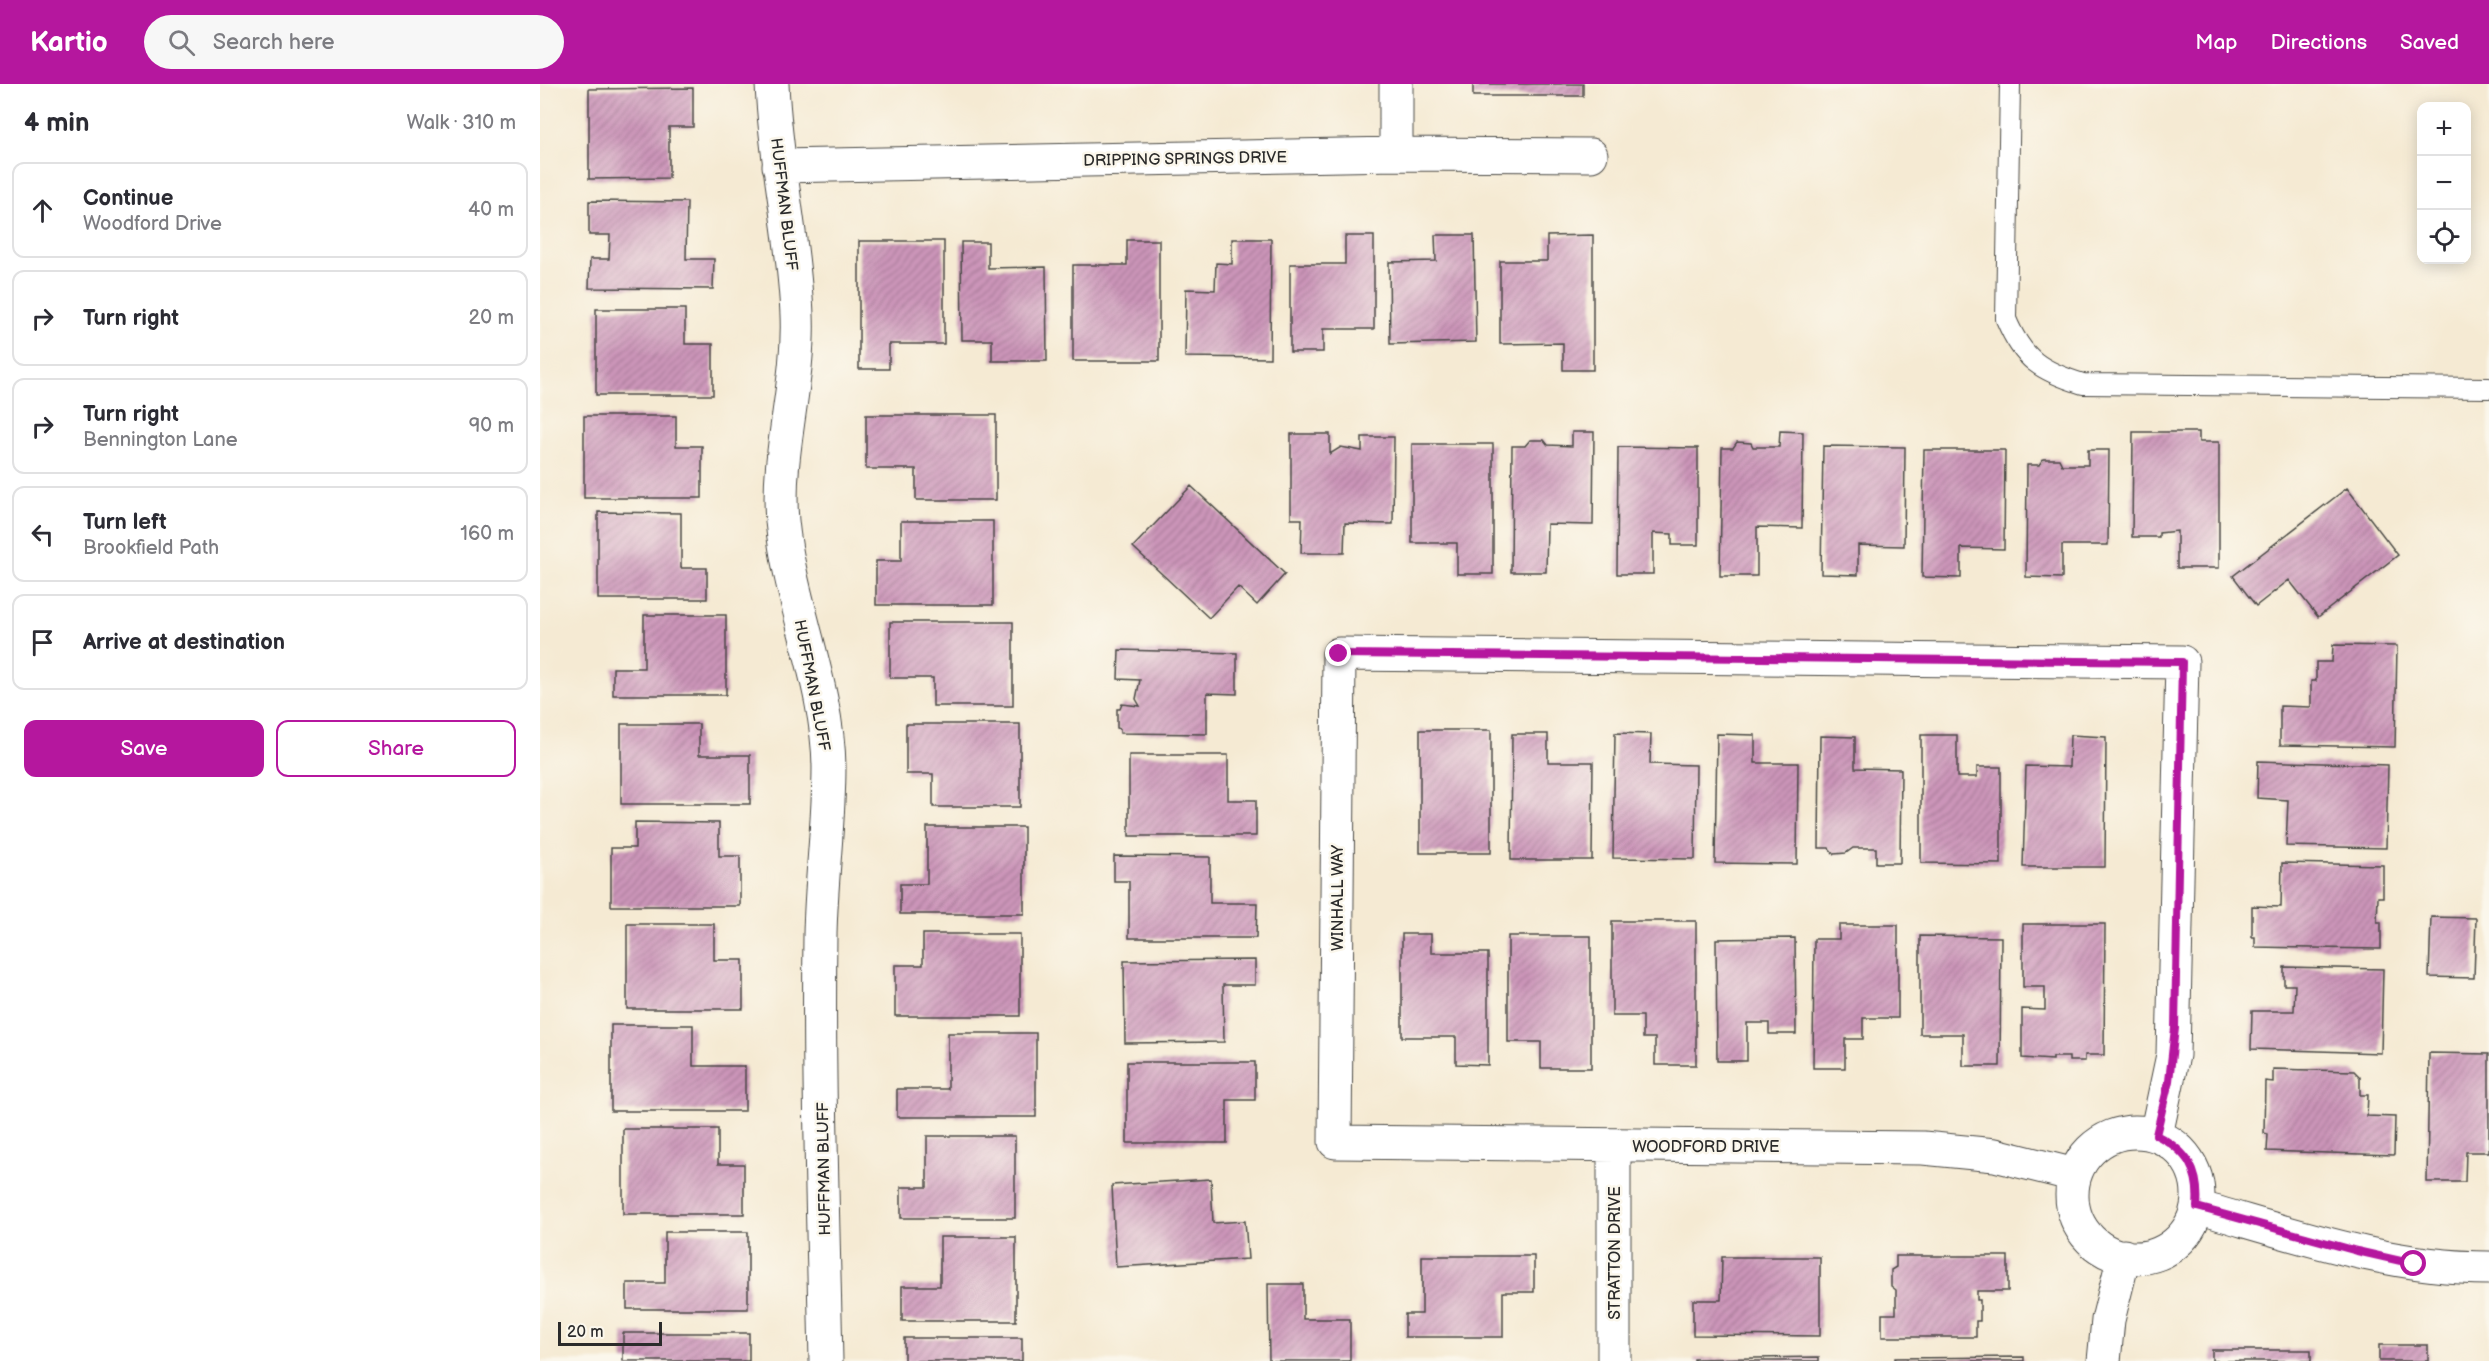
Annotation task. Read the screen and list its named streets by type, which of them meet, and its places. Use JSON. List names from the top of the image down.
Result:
{
  "streets": {
    "street": [
      "DRIPPING SPRINGS DRIVE",
      "HUFFMAN BLUFF",
      "WINHALL WAY",
      "WOODFORD DRIVE",
      "STRATTON DRIVE"
    ]
  },
  "crossings": [
    ["DRIPPING SPRINGS DRIVE", "HUFFMAN BLUFF"],
    ["WINHALL WAY", "WOODFORD DRIVE"],
    ["WOODFORD DRIVE", "STRATTON DRIVE"]
  ],
  "scale_bar": "20 m",
  "page": {
    "header": "Kartio",
    "search": "Search here",
    "nav": ["Map", "Directions", "Saved"],
    "heading": ["4 min", "Walk · 310 m"],
    "map_buttons": ["+", "−"],
    "list": [
      ["Continue", "Woodford Drive", "40 m"],
      ["Turn right", "20 m"],
      ["Turn right", "Bennington Lane", "90 m"],
      ["Turn left", "Brookfield Path", "160 m"],
      "Arrive at destination"
    ],
    "buttons": ["Save", "Share"],
    "scale": "20 m"
  }
}
